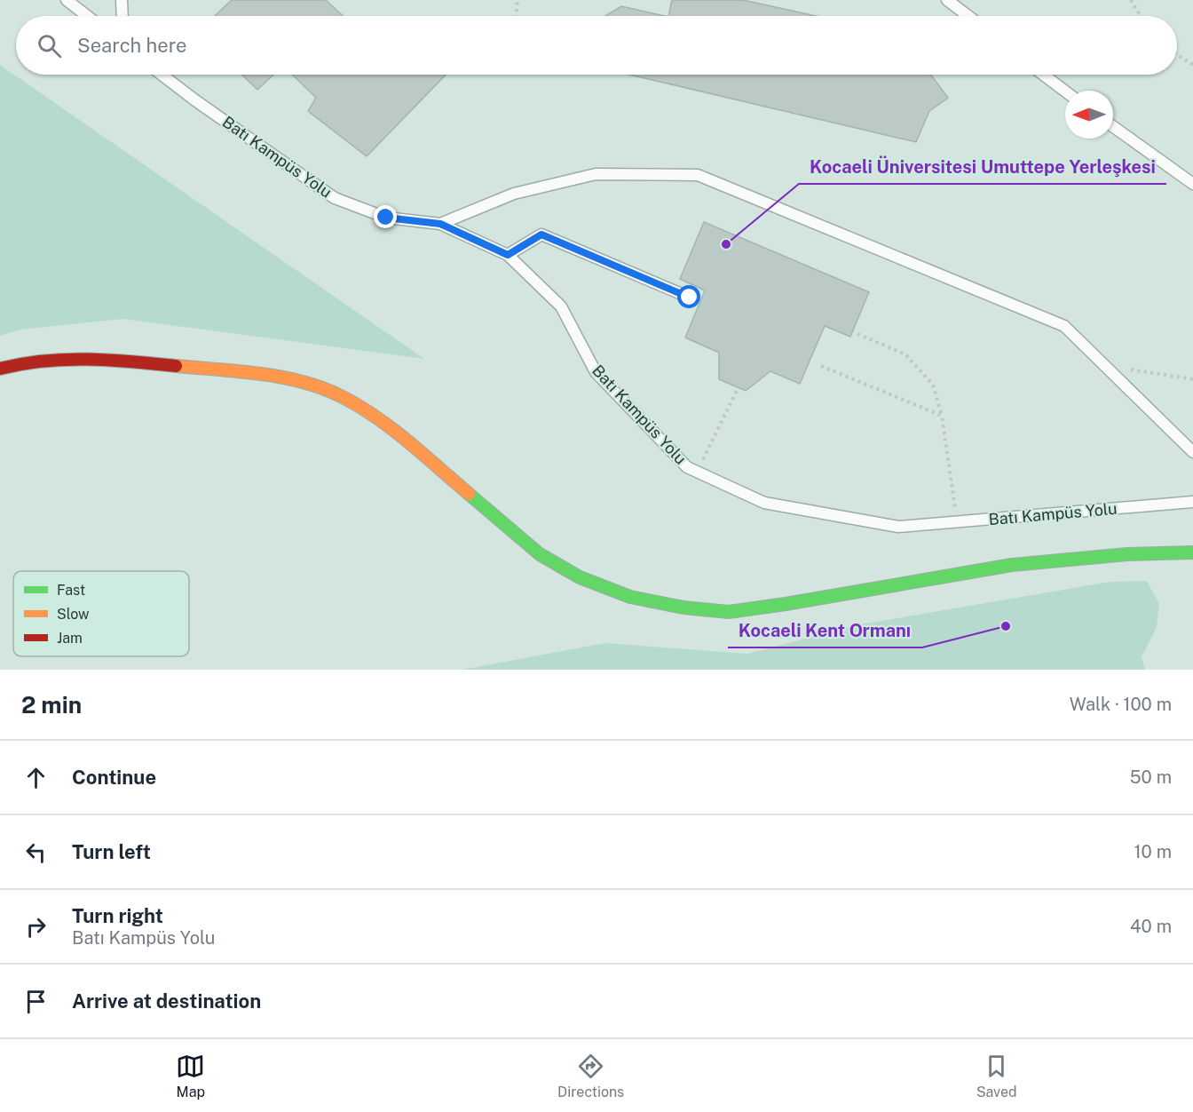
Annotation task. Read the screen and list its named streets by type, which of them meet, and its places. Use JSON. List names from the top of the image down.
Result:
{
  "streets": {
    "lane": ["Batı Kampüs Yolu"]
  },
  "places": ["Kocaeli Üniversitesi Umuttepe Yerleşkesi", "Kocaeli Kent Ormanı"],
  "legend": ["Fast", "Slow", "Jam"],
  "north": "left",
  "page": {
    "search": "Search here",
    "heading": ["2 min", "Walk · 100 m"],
    "list": [
      ["Continue", "50 m"],
      ["Turn left", "10 m"],
      ["Turn right", "Batı Kampüs Yolu", "40 m"],
      "Arrive at destination"
    ],
    "nav": ["Map", "Directions", "Saved"]
  }
}
